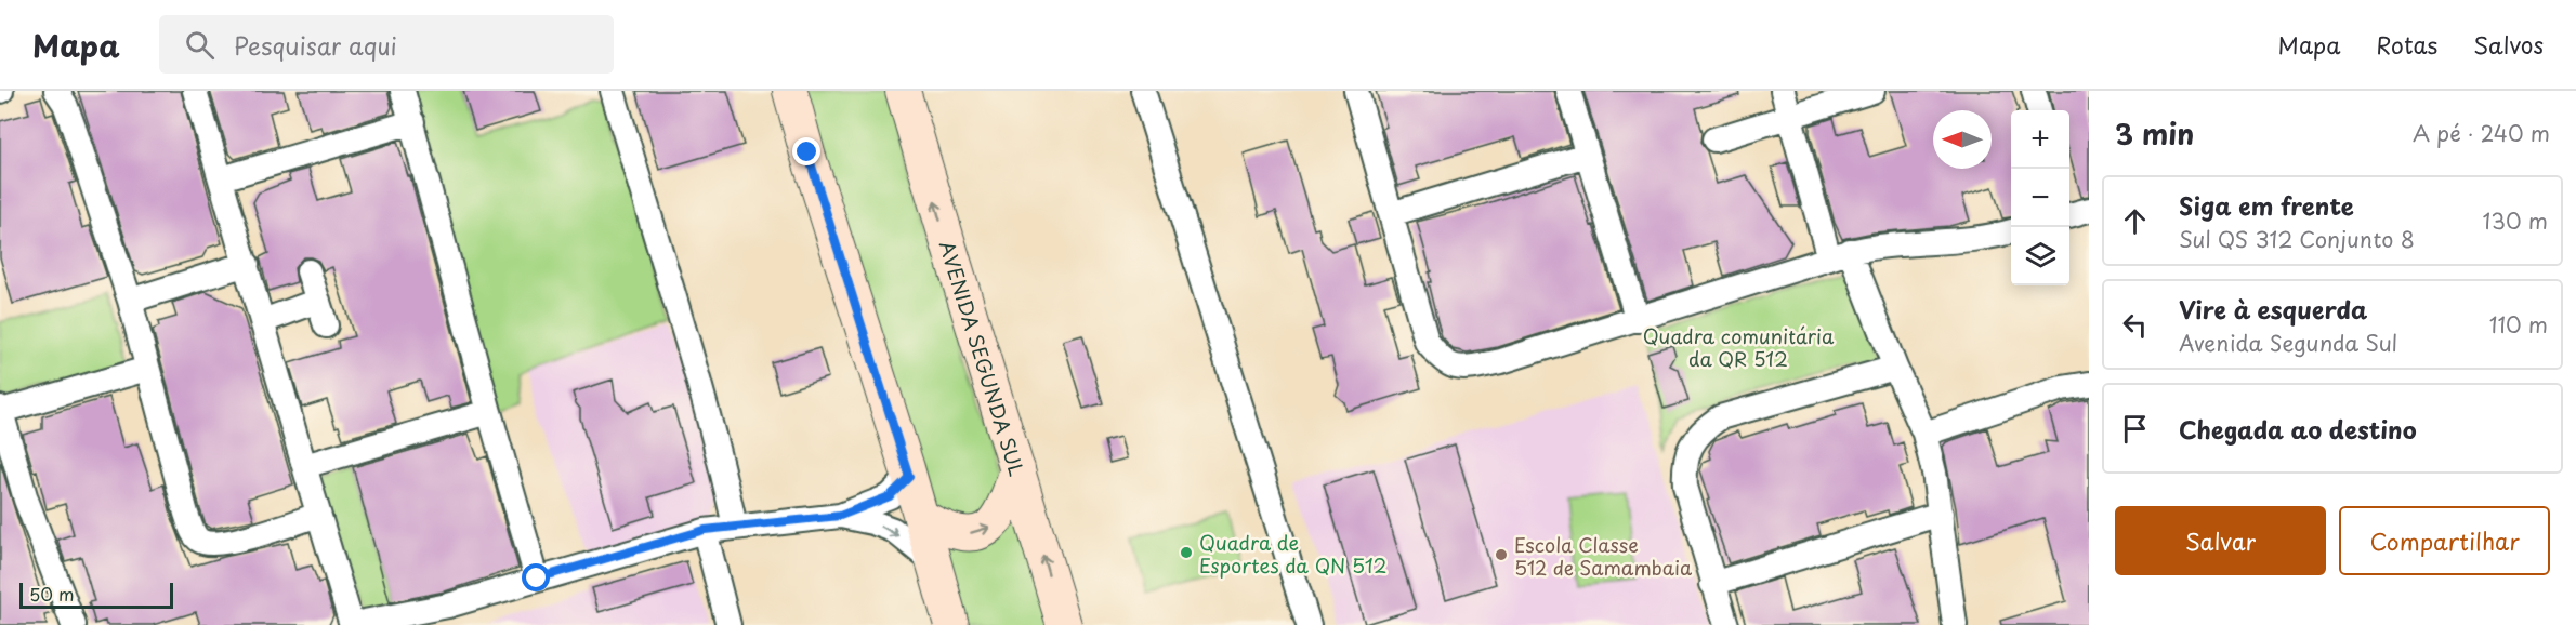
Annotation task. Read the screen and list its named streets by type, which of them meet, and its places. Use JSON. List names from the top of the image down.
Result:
{
  "streets": {
    "main road": ["AVENIDA SEGUNDA SUL"]
  },
  "parks": ["Quadra comunitária da QR 512"],
  "places": ["Quadra de Esportes da QN 512", "Escola Classe 512 de Samambaia"],
  "scale_bar": "50 m",
  "north": "left",
  "page": {
    "header": "Mapa",
    "search": "Pesquisar aqui",
    "nav": ["Mapa", "Rotas", "Salvos"],
    "heading": ["3 min", "A pé · 240 m"],
    "map_buttons": ["+", "−"],
    "list": [
      ["Siga em frente", "Sul QS 312 Conjunto 8", "130 m"],
      ["Vire à esquerda", "Avenida Segunda Sul", "110 m"],
      "Chegada ao destino"
    ],
    "buttons": ["Salvar", "Compartilhar"],
    "scale": "50 m"
  }
}
